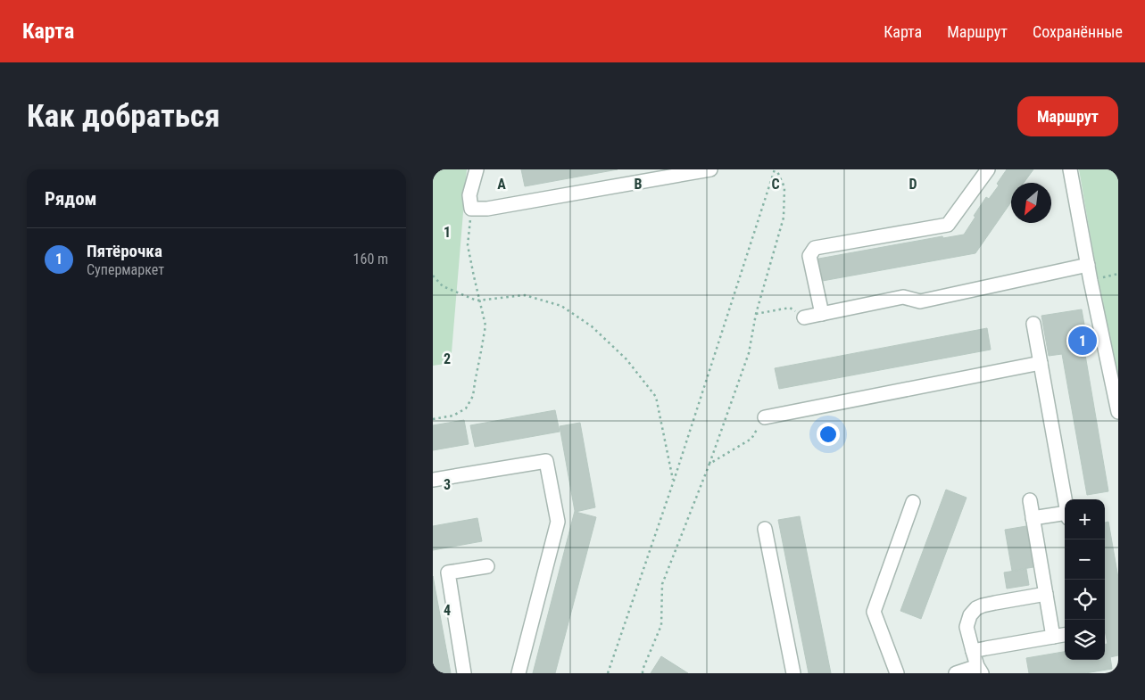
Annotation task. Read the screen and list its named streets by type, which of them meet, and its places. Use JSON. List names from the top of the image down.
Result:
{
  "north": "bottom left",
  "page": {
    "header": "Карта",
    "nav": ["Карта", "Маршрут", "Сохранённые"],
    "buttons": "Маршрут",
    "title": "Как добраться",
    "heading": "Рядом",
    "list": [
      {
        "mark": "1",
        "name": "Пятёрочка",
        "note": "Супермаркет",
        "value": "160 m"
      }
    ],
    "pins": "1",
    "map_buttons": ["+", "−"]
  },
  "grid": {
    "columns": [
      "A",
      "B",
      "C",
      "D"
    ],
    "rows": [
      "1",
      "2",
      "3",
      "4"
    ]
  }
}
